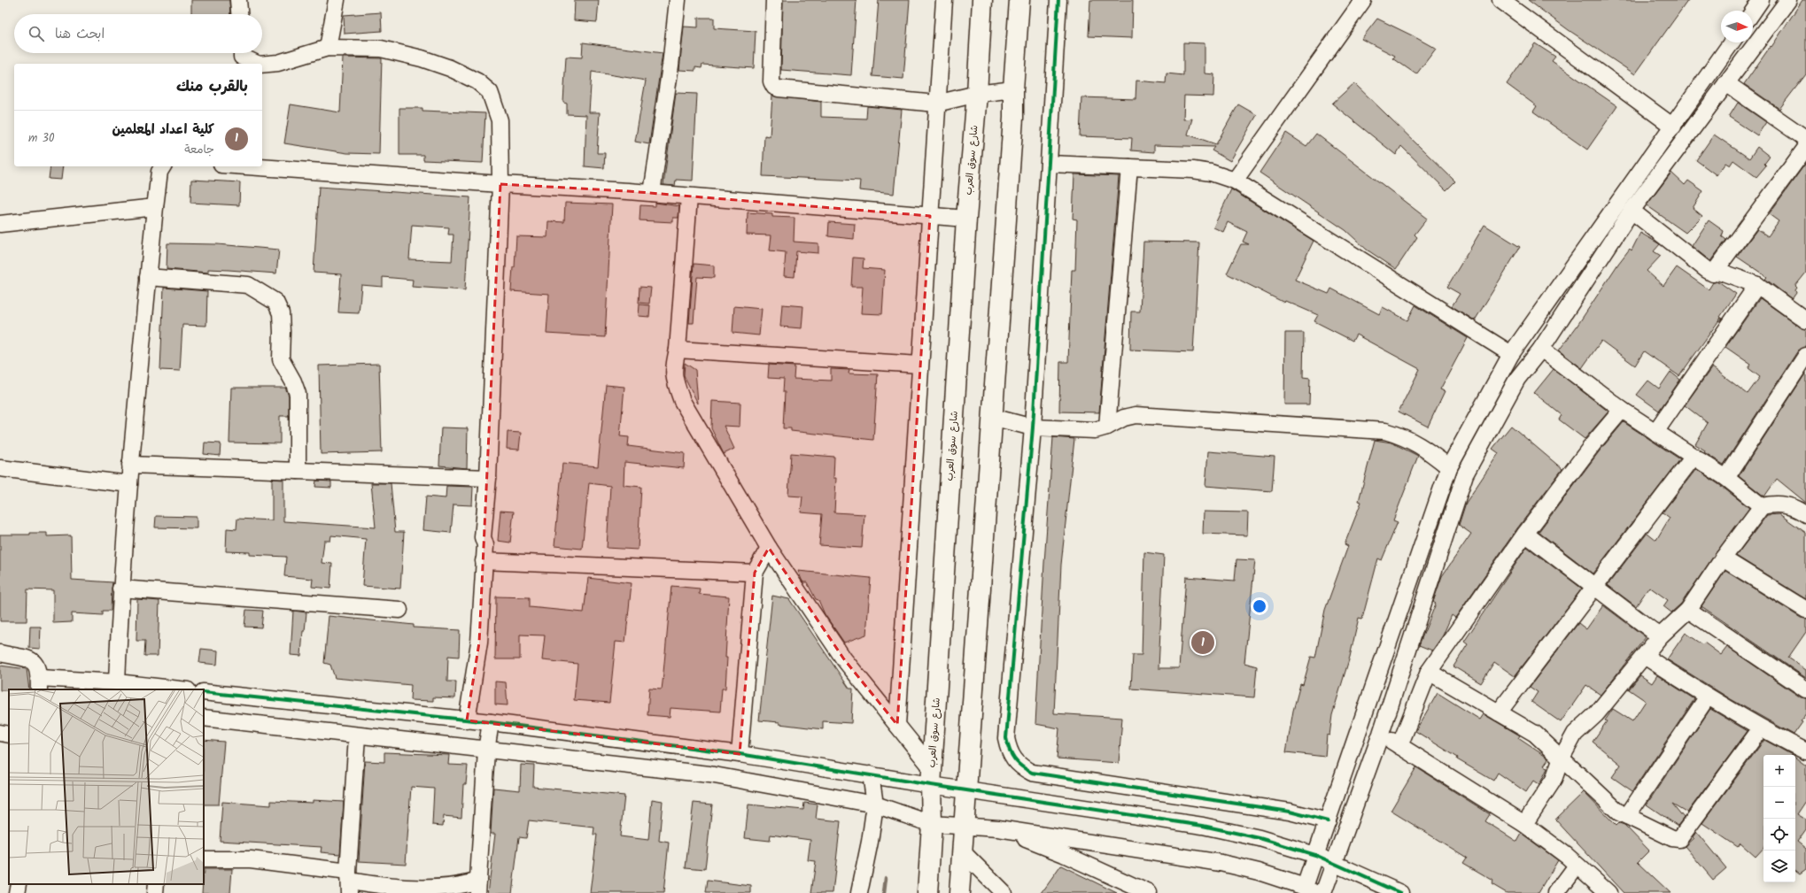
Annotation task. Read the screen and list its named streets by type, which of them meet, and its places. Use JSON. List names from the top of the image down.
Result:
{
  "streets": {
    "main road": ["شارع سوق العرب"]
  },
  "north": "right",
  "page": {
    "search": "ابحث هنا",
    "heading": "بالقرب منك",
    "list": [
      {
        "mark": "1",
        "name": "كلية اعداد المعلمين",
        "note": "جامعة",
        "value": "30 m"
      }
    ],
    "pins": "1",
    "map_buttons": ["+", "−"]
  }
}
